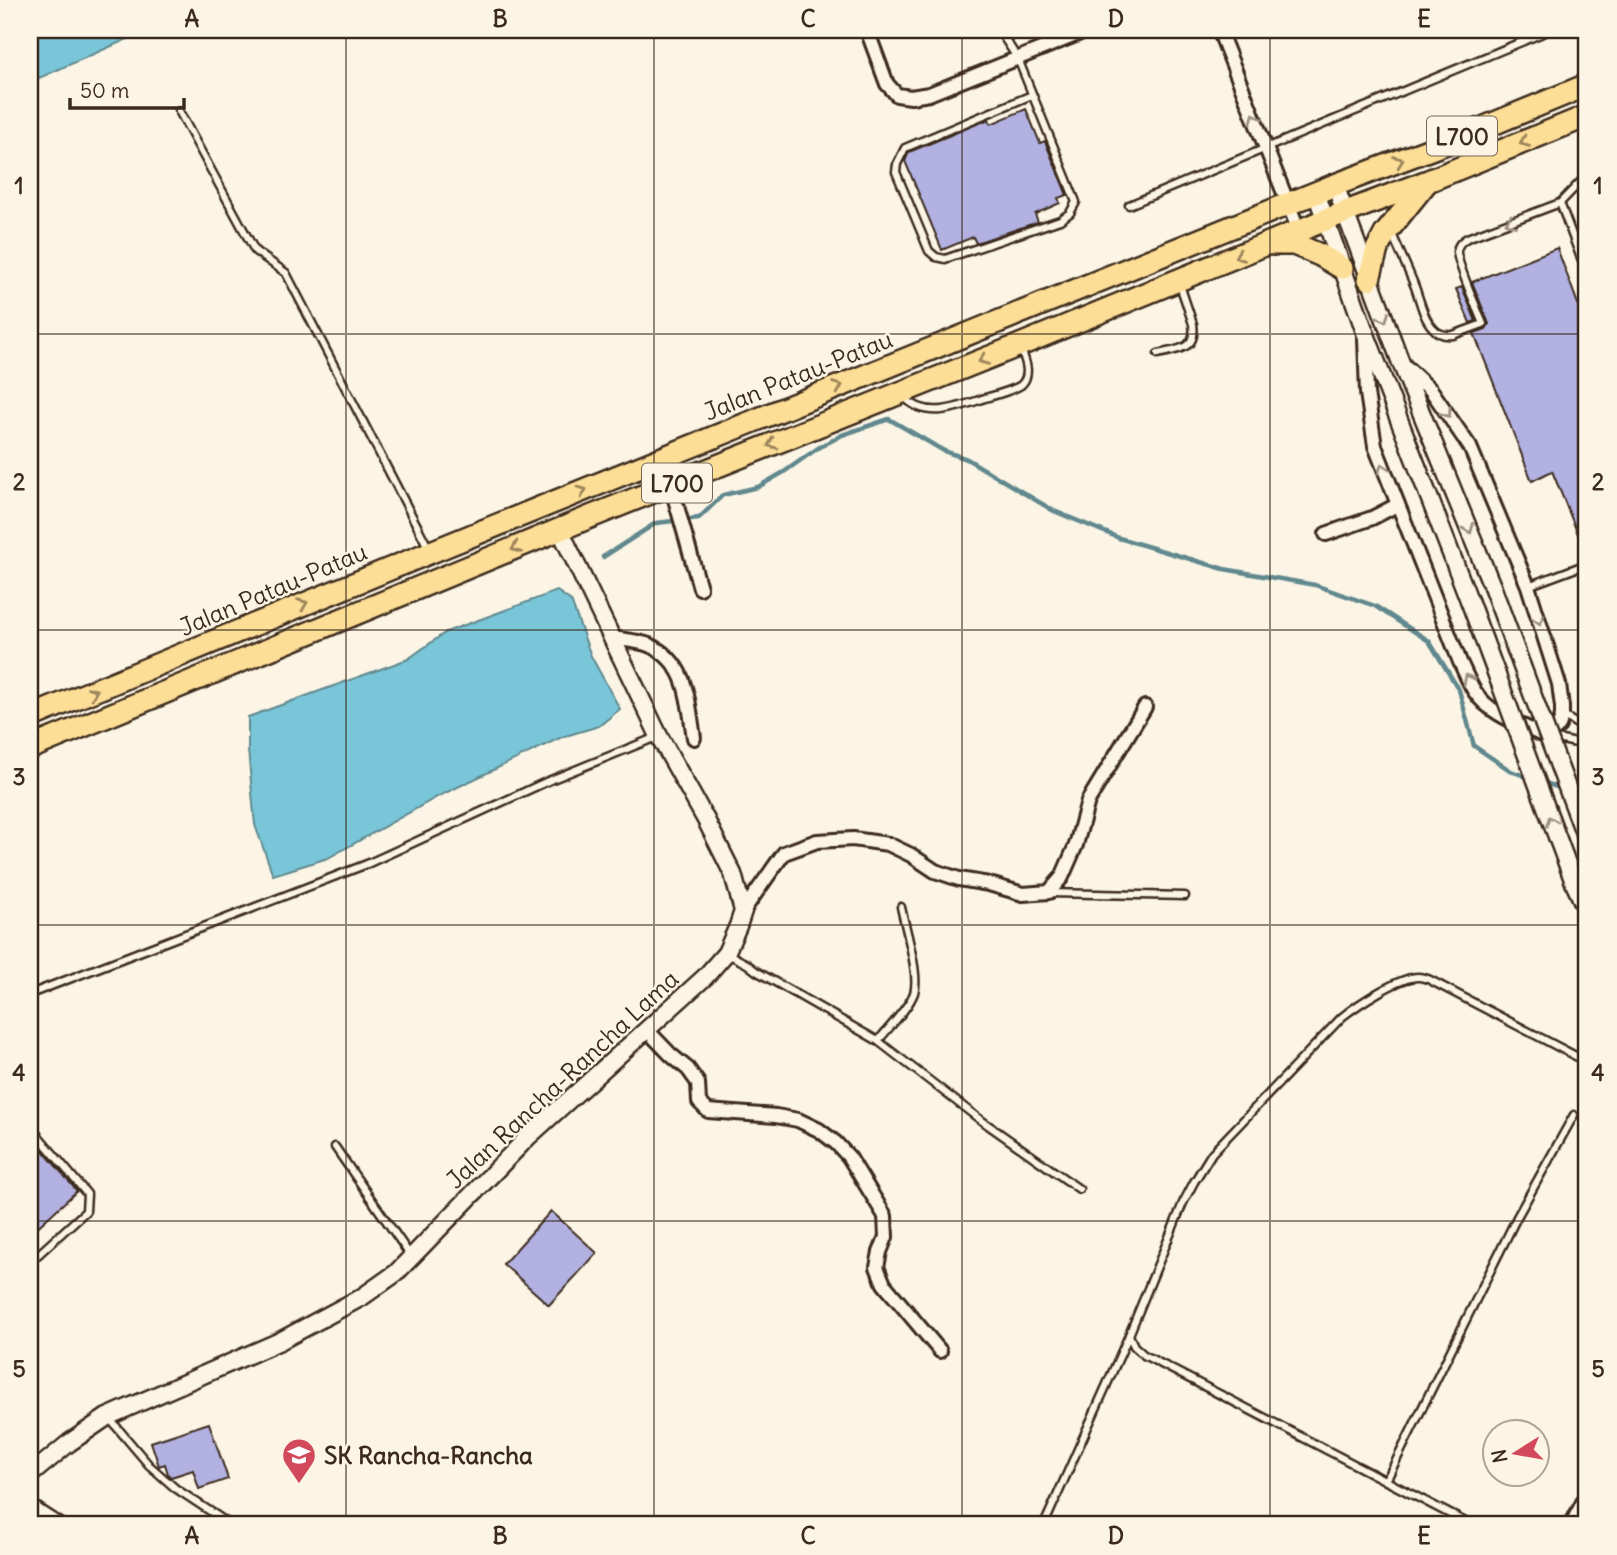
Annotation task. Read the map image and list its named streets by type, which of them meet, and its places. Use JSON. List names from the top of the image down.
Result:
{
  "streets": {
    "main road": ["L700", "Jalan Patau-Patau"],
    "street": ["Jalan Rancha-Rancha Lama"]
  },
  "places": {
    "school or university": ["SK Rancha-Rancha"]
  },
  "scale_bar": "50 m",
  "north": "left",
  "grid": {
    "columns": [
      "A",
      "B",
      "C",
      "D",
      "E"
    ],
    "rows": [
      "1",
      "2",
      "3",
      "4",
      "5"
    ]
  }
}
